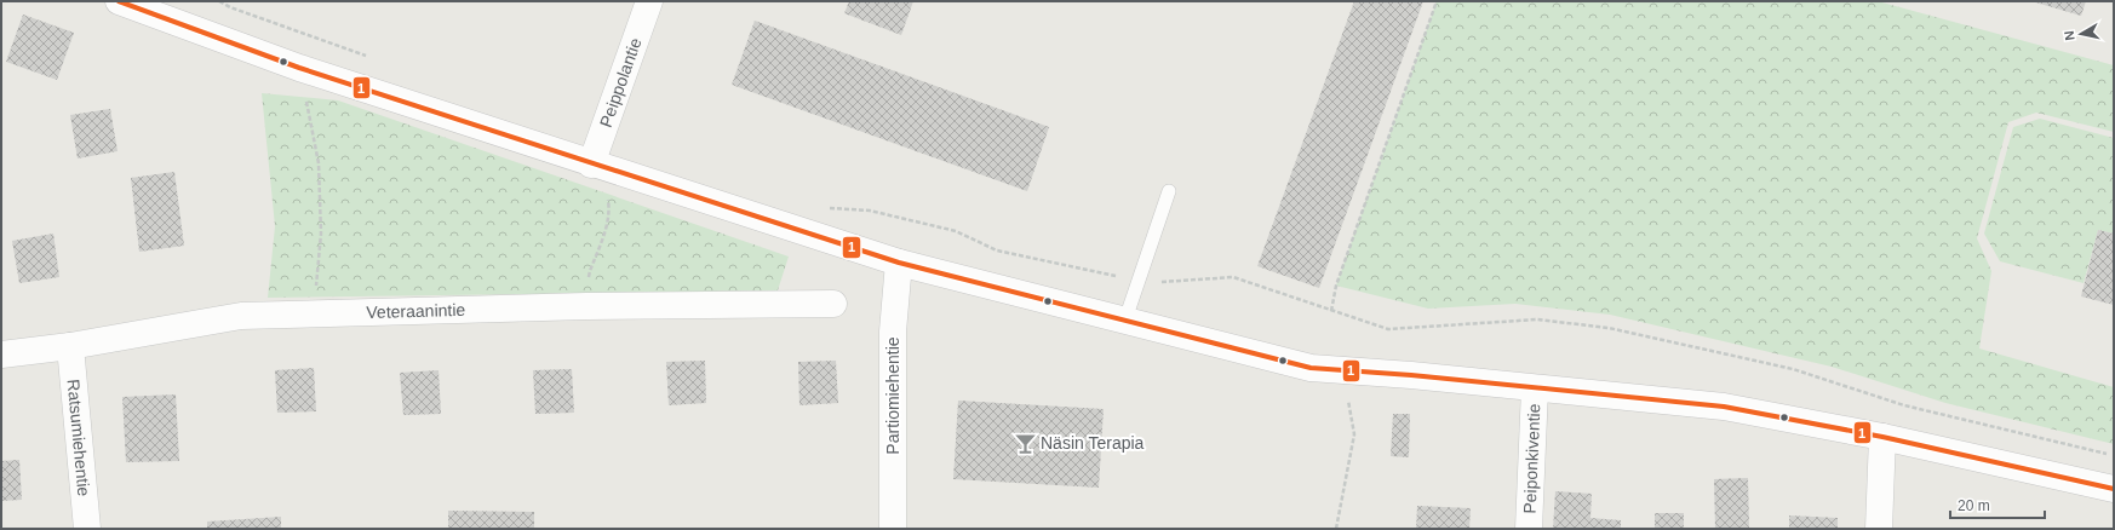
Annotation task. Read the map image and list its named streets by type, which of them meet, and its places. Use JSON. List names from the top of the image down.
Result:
{
  "streets": {
    "street": [
      "Peippolantie",
      "Veteraanintie",
      "Partiomiehentie",
      "Ratsumiehentie",
      "Peiponkiventie"
    ]
  },
  "crossings": [
    ["Veteraanintie", "Ratsumiehentie"]
  ],
  "places": {
    "bar": ["Näsin Terapia"]
  },
  "lines": ["transit line 1"],
  "scale_bar": "20 m",
  "north": "left"
}
